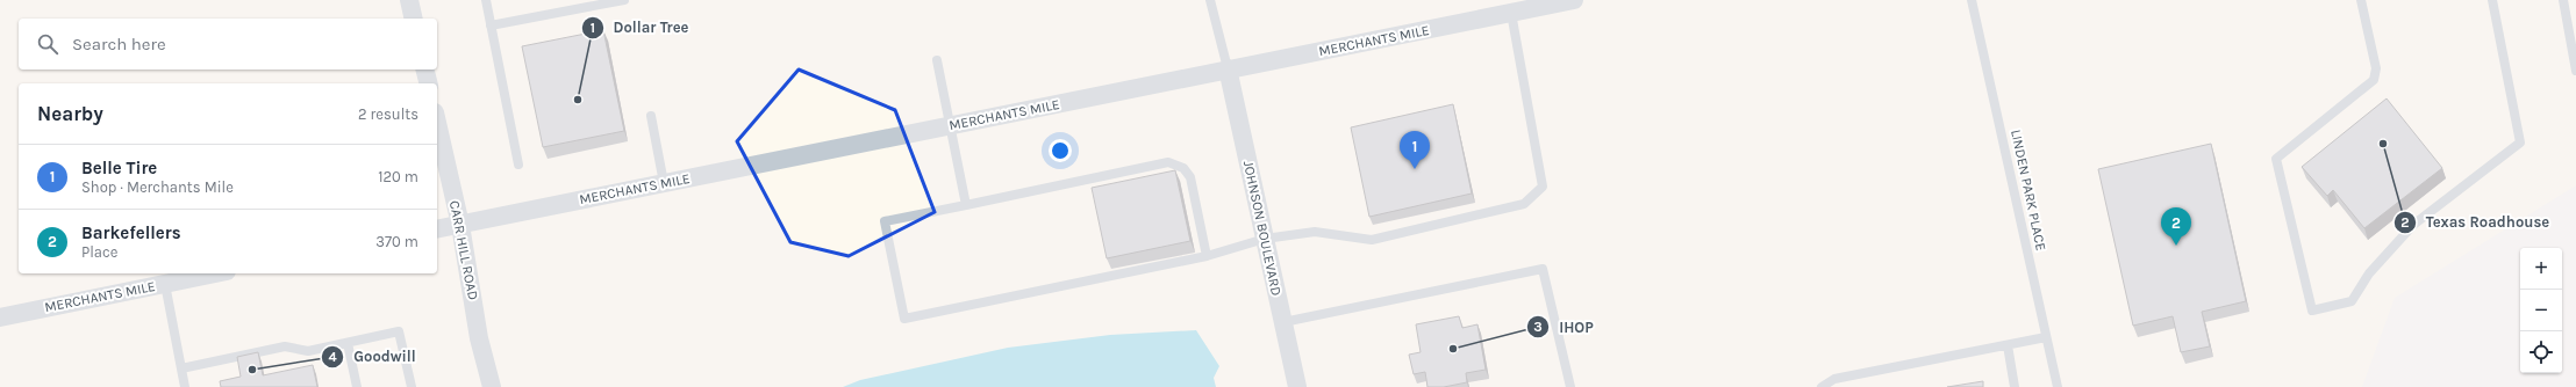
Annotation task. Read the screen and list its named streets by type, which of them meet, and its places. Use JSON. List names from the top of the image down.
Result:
{
  "streets": {
    "street": ["MERCHANTS MILE", "JOHNSON BOULEVARD", "CARR HILL ROAD"],
    "lane": ["LINDEN PARK PLACE"]
  },
  "crossings": [
    ["MERCHANTS MILE", "JOHNSON BOULEVARD"],
    ["MERCHANTS MILE", "CARR HILL ROAD"]
  ],
  "places": [
    "Dollar Tree",
    "Texas Roadhouse",
    "IHOP",
    "Goodwill"
  ],
  "page": {
    "search": "Search here",
    "heading": ["Nearby", "2 results"],
    "pins": ["1", "2"],
    "list": [
      {
        "mark": "1",
        "name": "Belle Tire",
        "note": "Shop · Merchants Mile",
        "value": "120 m"
      },
      {
        "mark": "2",
        "name": "Barkefellers",
        "note": "Place",
        "value": "370 m"
      }
    ],
    "map_buttons": ["+", "−"]
  }
}
